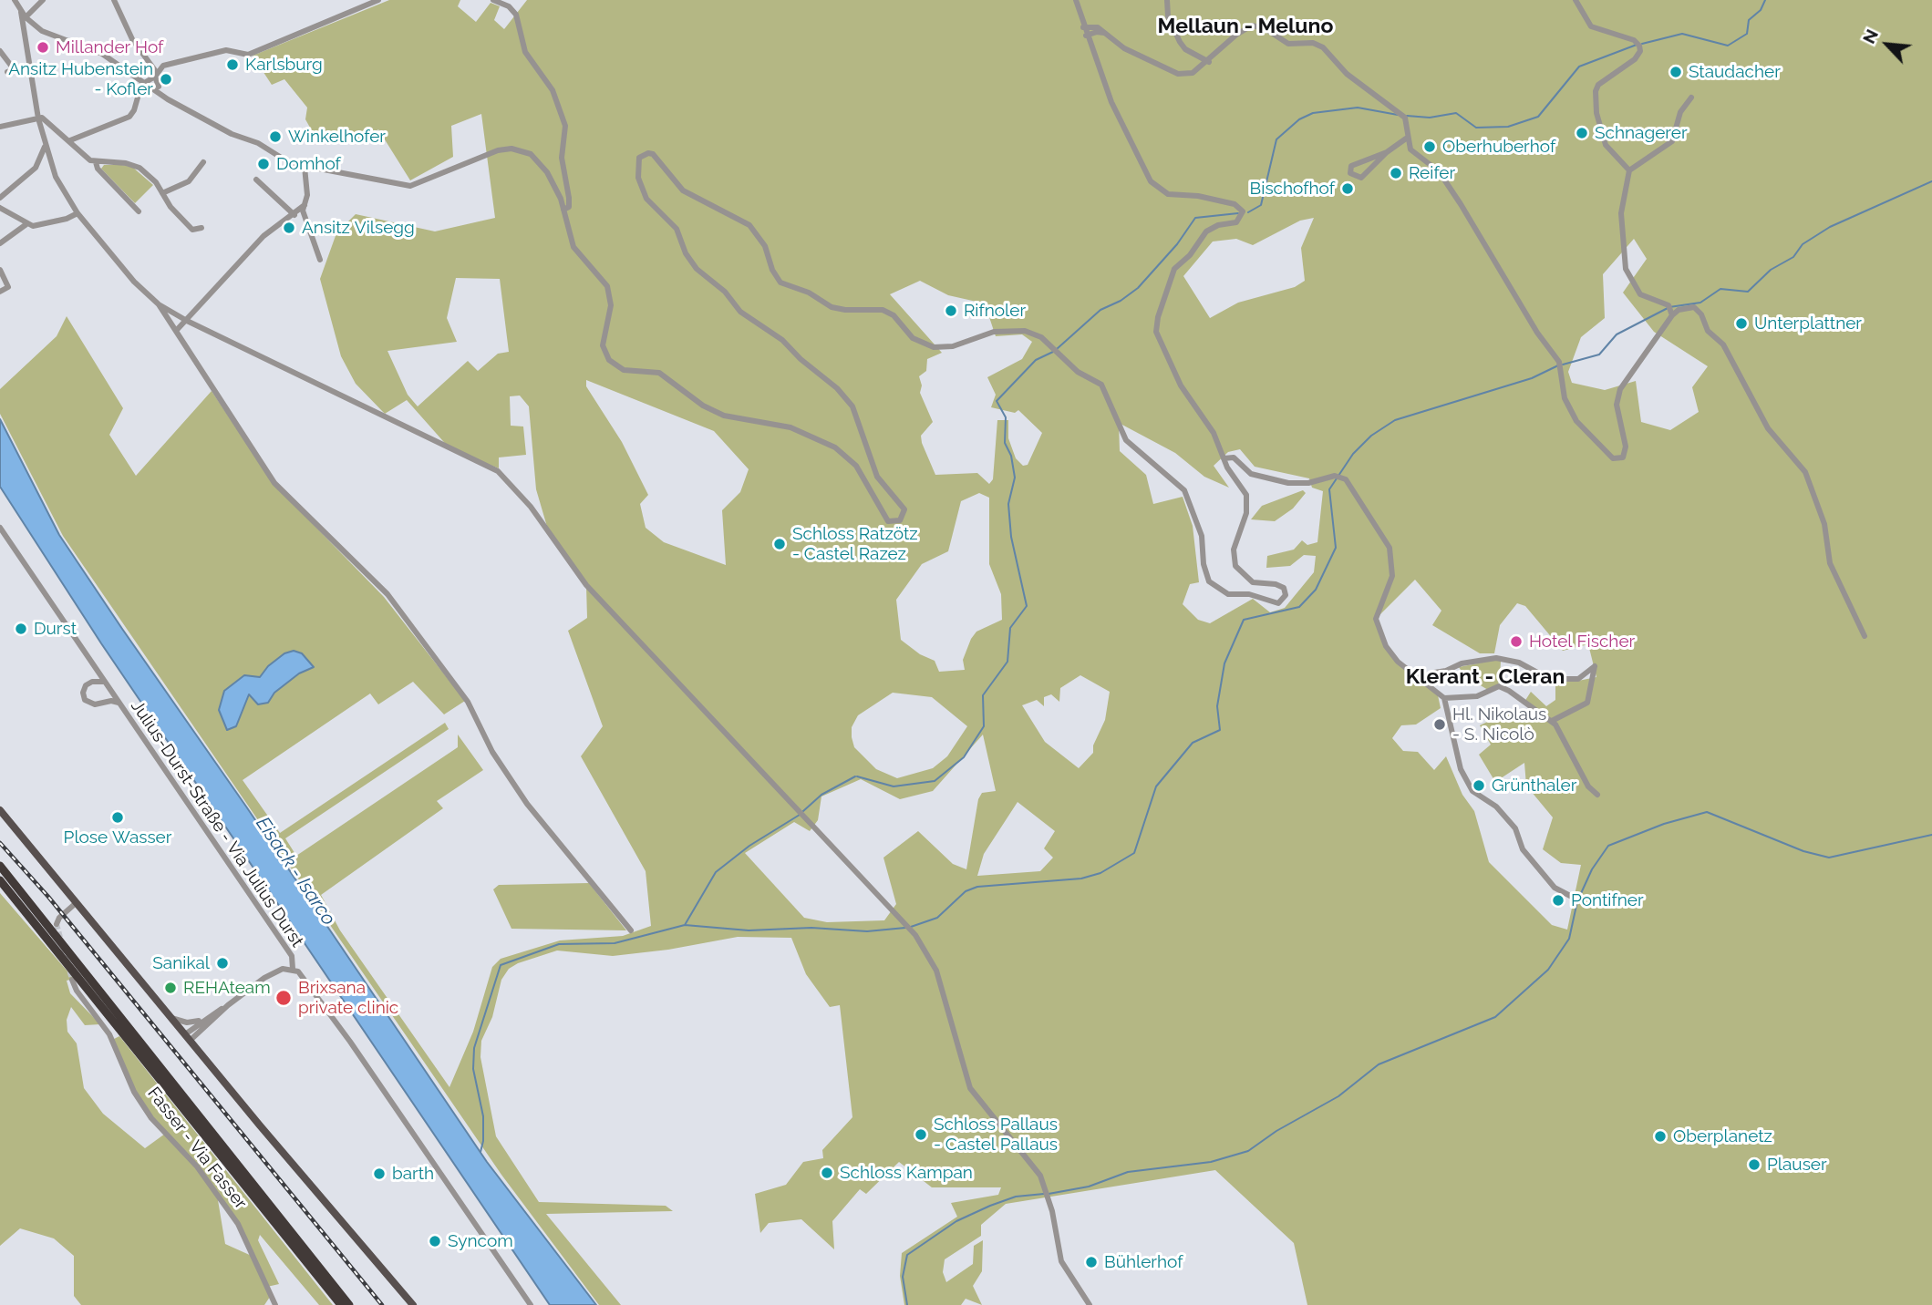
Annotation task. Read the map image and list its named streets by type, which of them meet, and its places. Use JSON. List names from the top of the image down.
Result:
{
  "streets": {
    "street": ["Julius-Durst-Straße - Via Julius Durst", "Fasser - Via Fasser"]
  },
  "districts": ["Mellaun - Meluno", "Klerant - Cleran"],
  "water": ["Eisack - Isarco"],
  "places": [
    "Millander Hof",
    "Karlsburg",
    "Staudacher",
    "Ansitz Hubenstein - Kofler",
    "Schnagerer",
    "Winkelhofer",
    "Oberhuberhof",
    "Domhof",
    "Reifer",
    "Bischofhof",
    "Ansitz Vilsegg",
    "Rifnoler",
    "Unterplattner",
    "Schloss Ratzötz - Castel Razez",
    "Durst",
    "Hotel Fischer",
    "Hl. Nikolaus - S. Nicolò",
    "Grünthaler",
    "Plose Wasser",
    "Pontifner",
    "Sanikal",
    "REHAteam",
    "Brixsana private clinic",
    "Schloss Pallaus - Castel Pallaus",
    "Oberplanetz",
    "Plauser",
    "Schloss Kampan",
    "barth",
    "Syncom",
    "Bühlerhof"
  ],
  "north": "top left"
}
